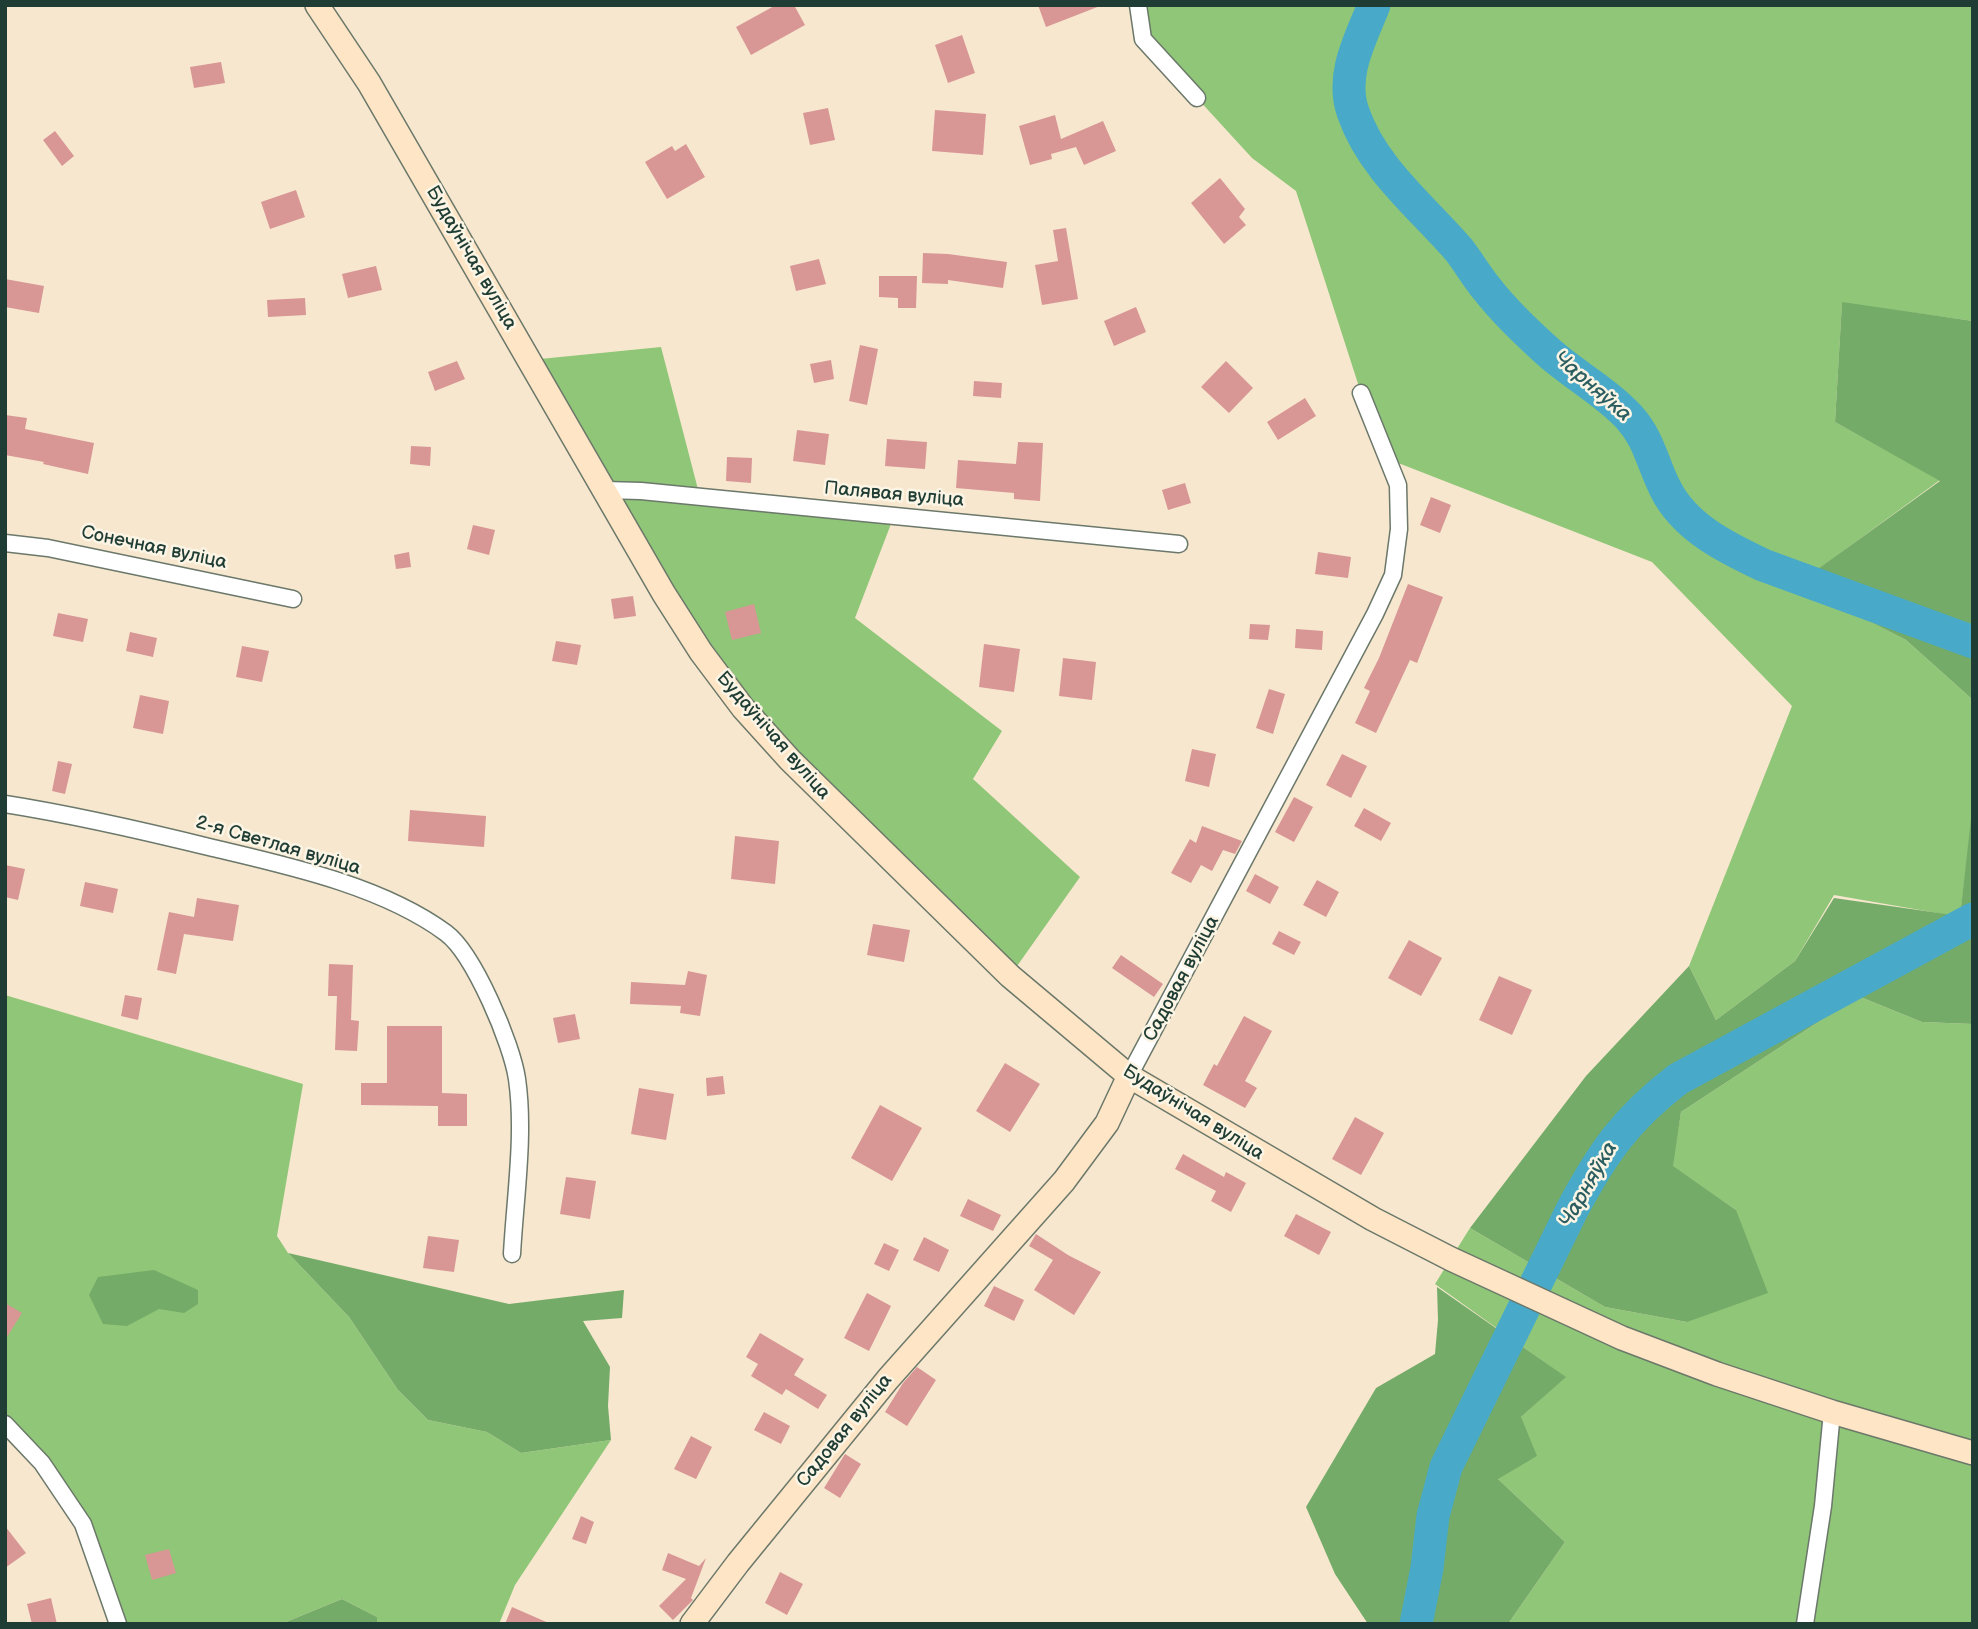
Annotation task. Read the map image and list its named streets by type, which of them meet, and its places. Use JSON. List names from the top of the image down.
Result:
{
  "streets": {
    "main road": ["Будаўнічая вуліца", "Садовая вуліца"],
    "street": ["Палявая вуліца", "Сонечная вуліца", "2-я Светлая вуліца"]
  },
  "crossings": [
    ["Будаўнічая вуліца", "Палявая вуліца"],
    ["Будаўнічая вуліца", "Садовая вуліца"]
  ],
  "water": ["Чарняўка"]
}
